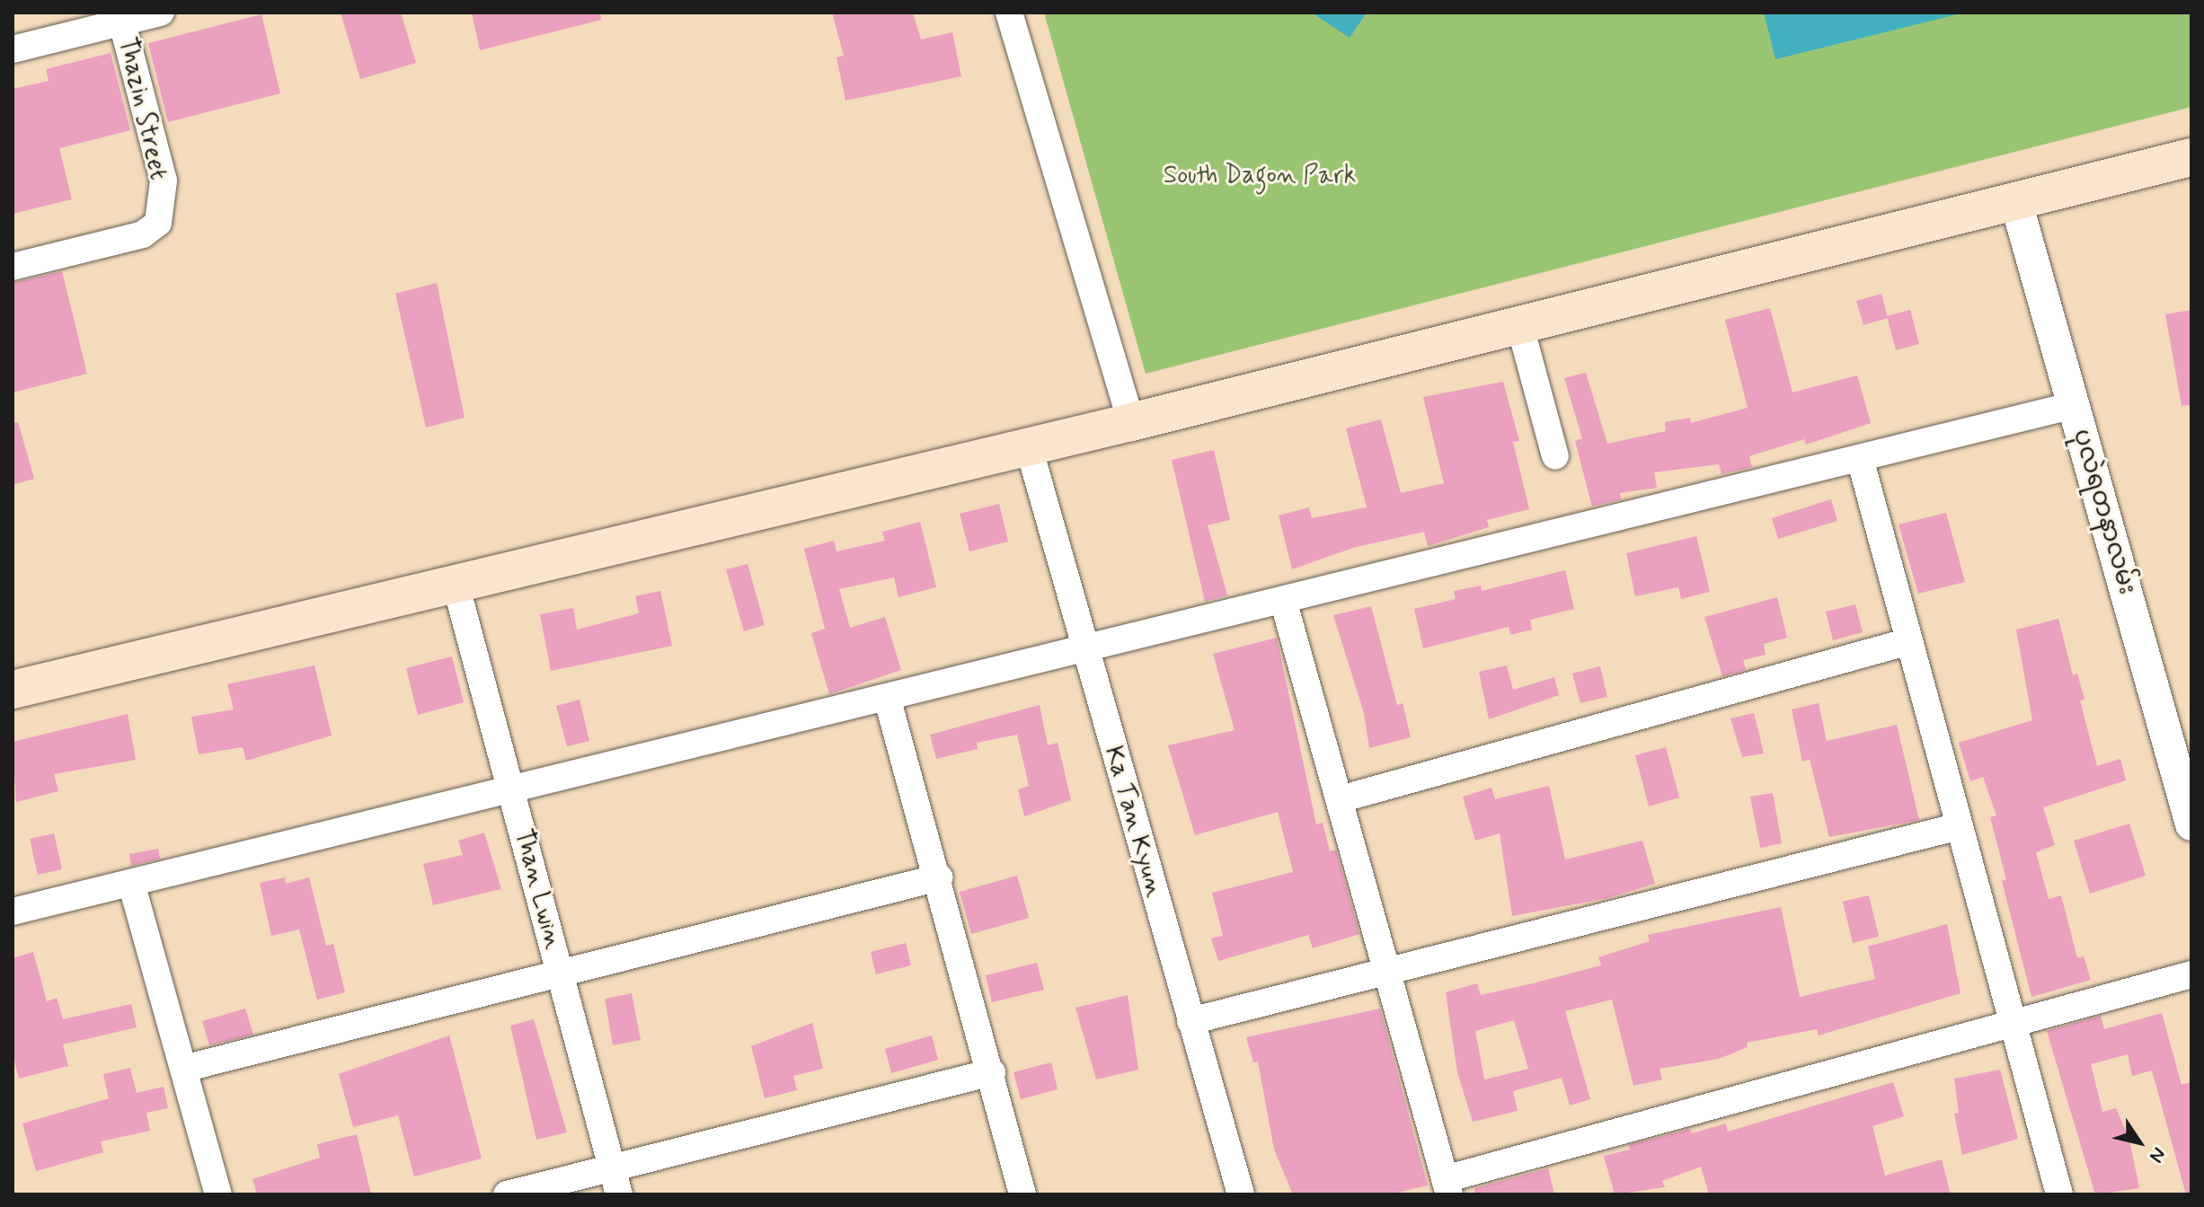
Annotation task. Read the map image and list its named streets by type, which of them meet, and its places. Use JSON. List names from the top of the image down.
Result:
{
  "streets": {
    "street": [
      "Thazin Street",
      "ပုလဲရတနာလမ်း",
      "Ka Tan Kyun",
      "Than Lwin"
    ]
  },
  "parks": ["South Dagon Park"],
  "north": "bottom right"
}
